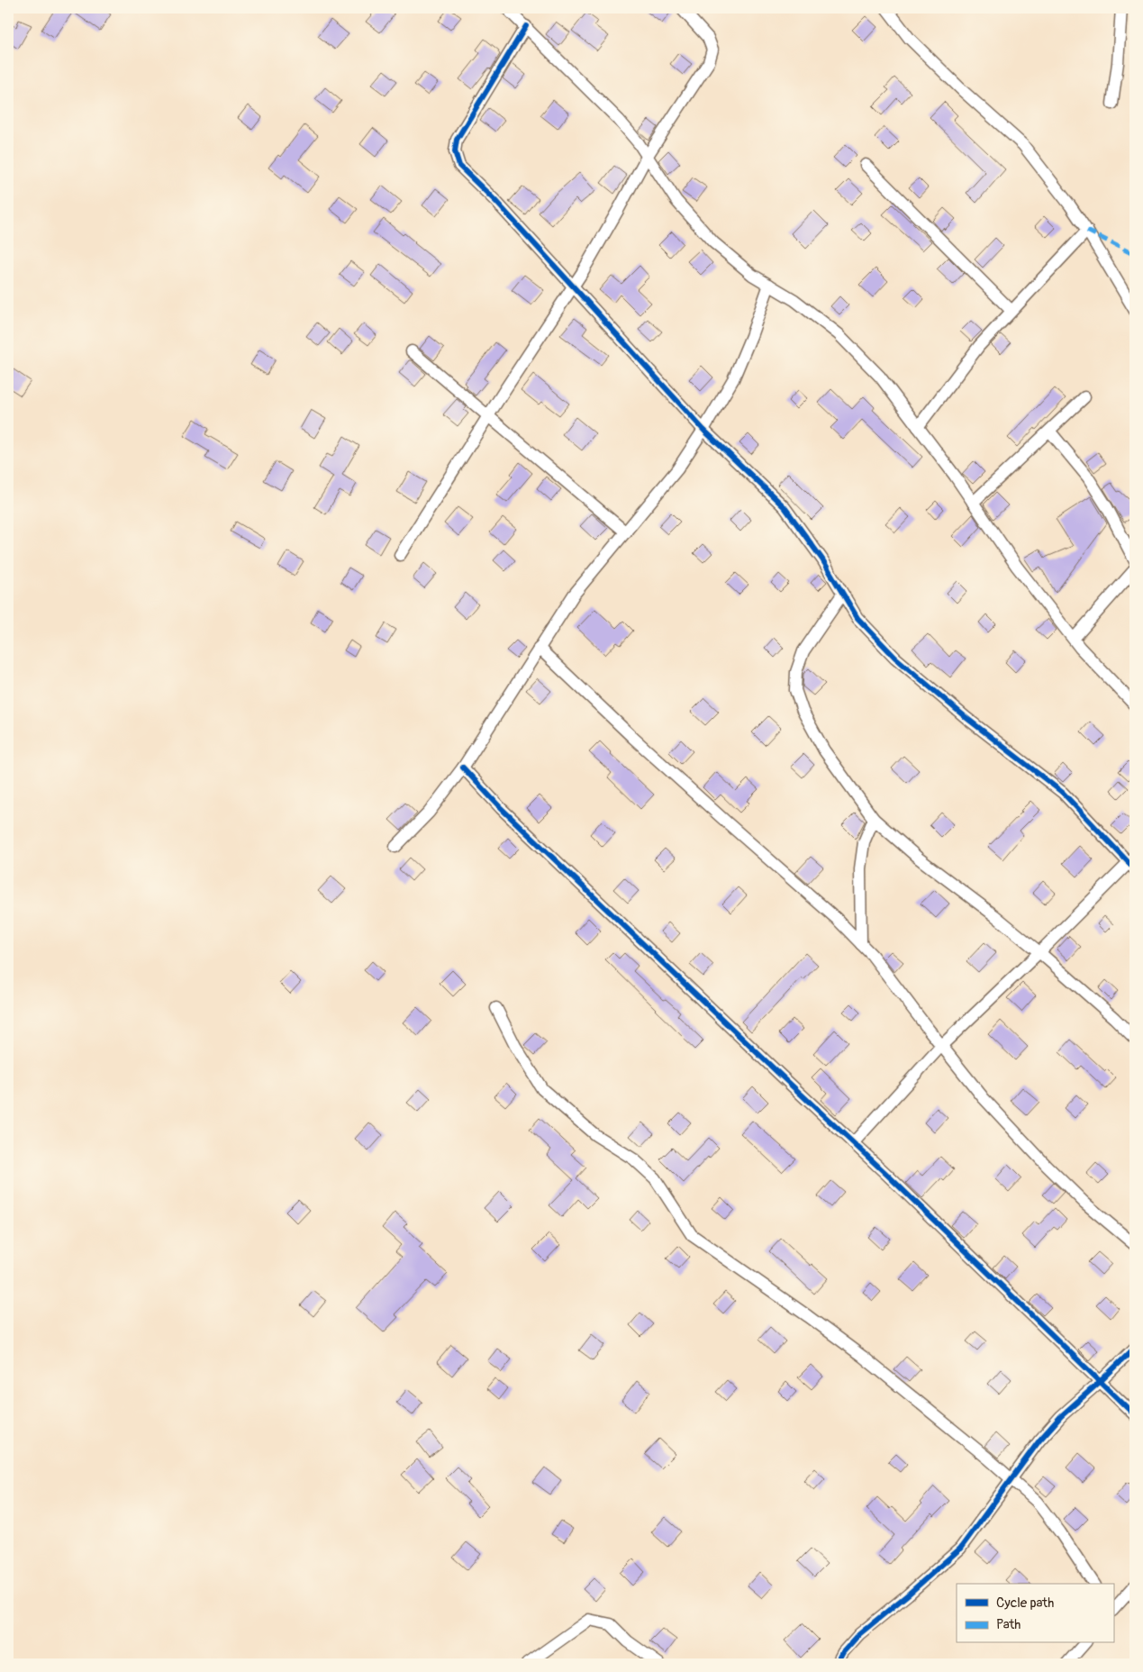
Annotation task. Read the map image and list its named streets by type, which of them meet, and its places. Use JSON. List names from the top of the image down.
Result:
{
  "legend": ["Cycle path", "Path"]
}
